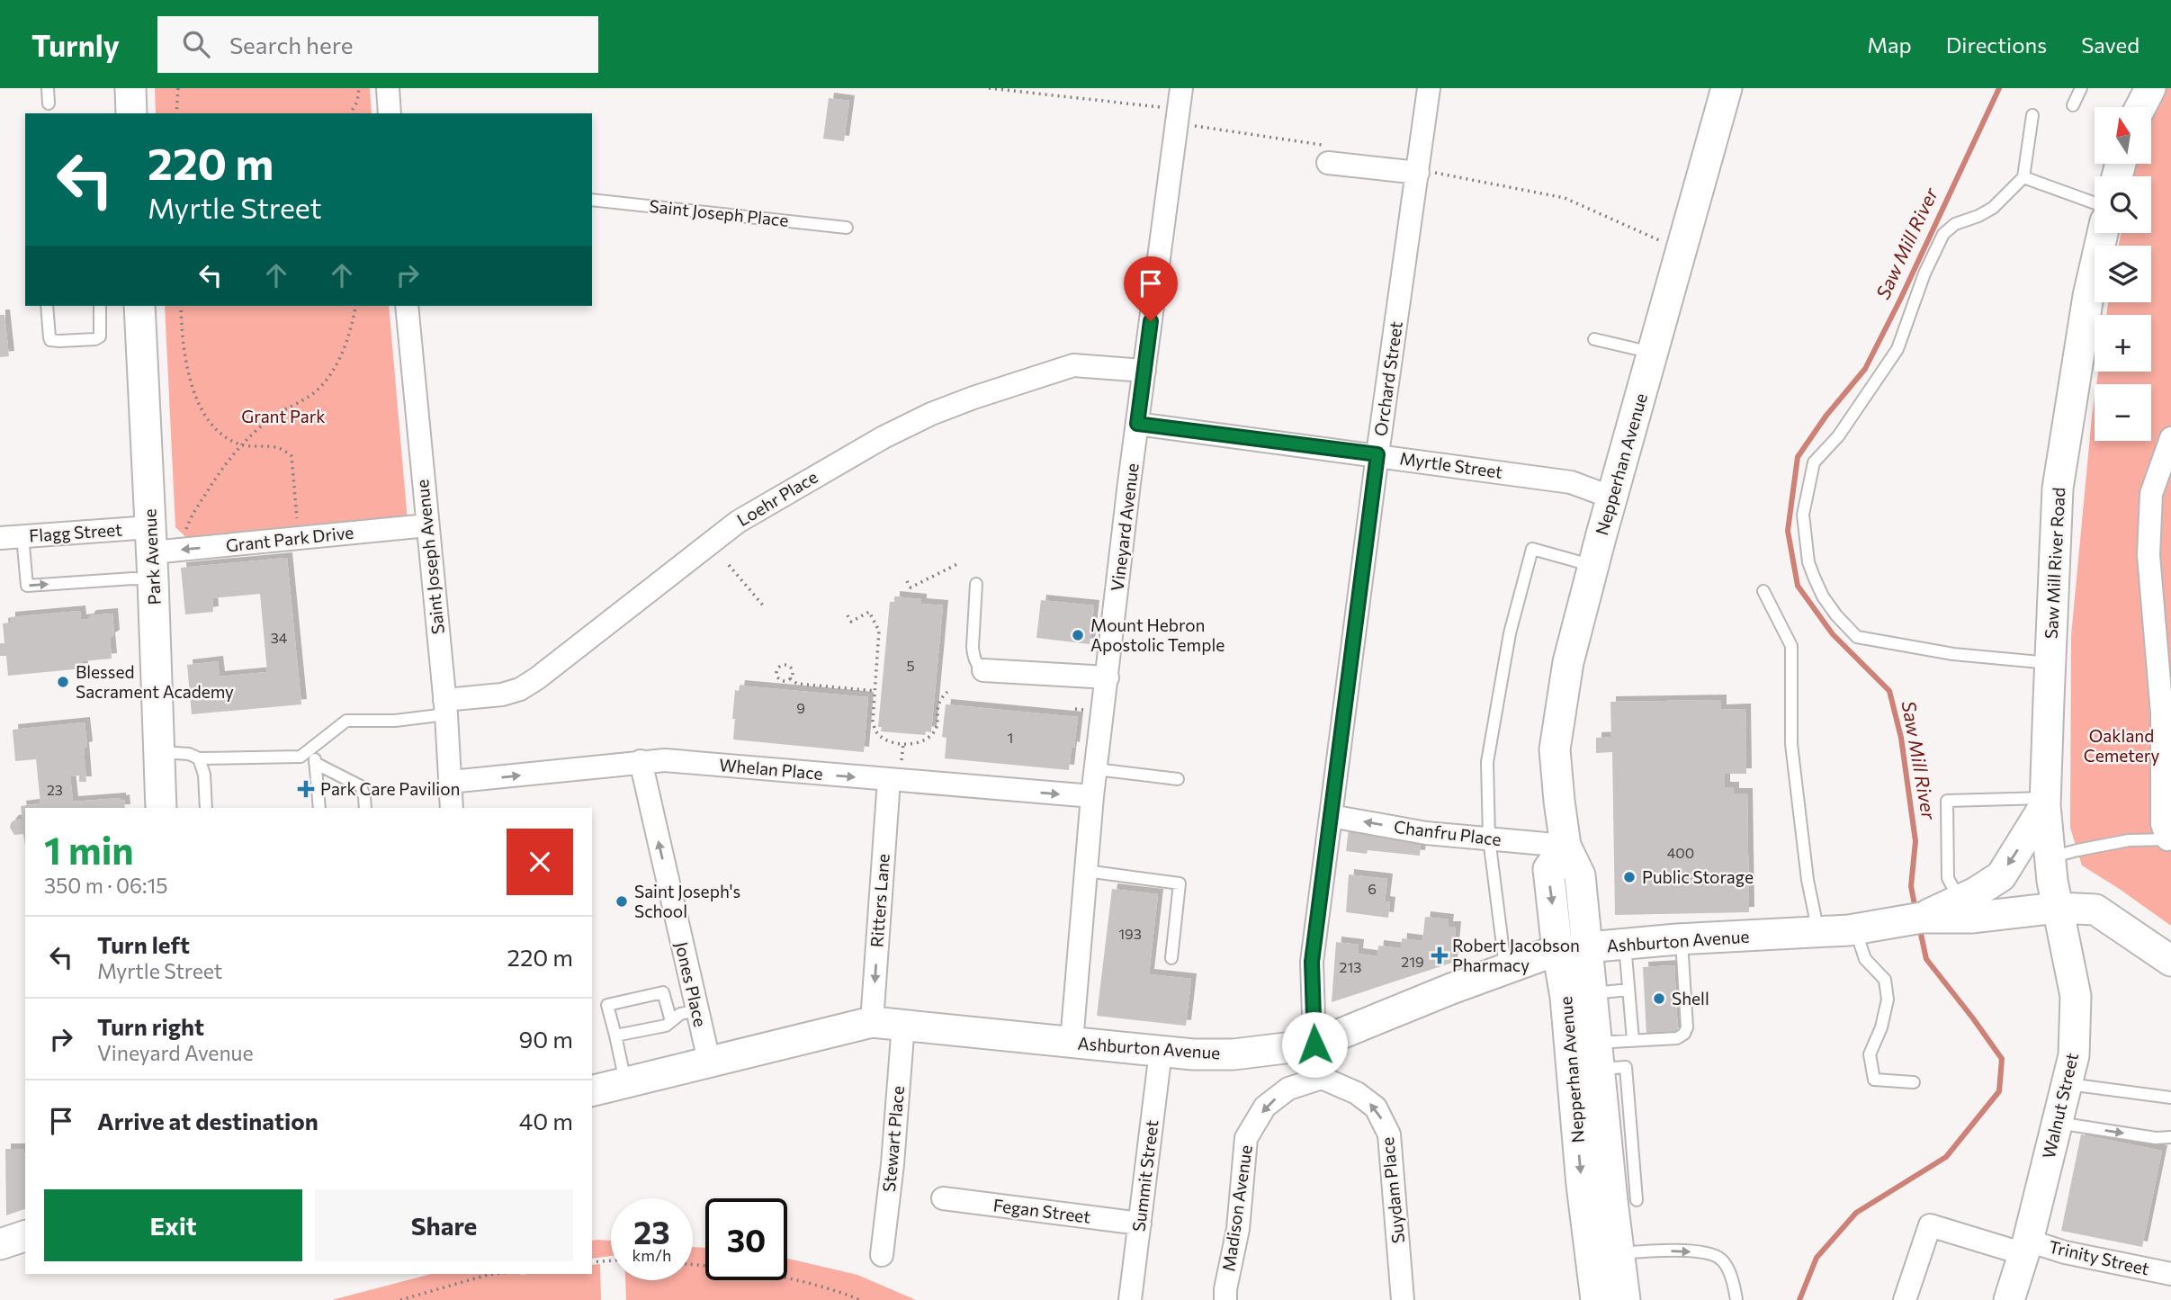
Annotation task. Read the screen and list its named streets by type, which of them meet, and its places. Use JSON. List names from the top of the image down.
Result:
{
  "streets": {
    "main road": [
      "Nepperhan Avenue",
      "Park Avenue",
      "Saw Mill River Road",
      "Ashburton Avenue",
      "Walnut Street"
    ],
    "street": [
      "Orchard Street",
      "Myrtle Street",
      "Loehr Place",
      "Vineyard Avenue",
      "Flagg Street",
      "Grant Park Drive",
      "Saint Joseph Avenue",
      "Whelan Place",
      "Chanfru Place",
      "Ritters Lane",
      "Jones Place",
      "Stewart Place",
      "Summit Street",
      "Suydam Place",
      "Madison Avenue",
      "Fegan Street",
      "Trinity Street"
    ],
    "lane": ["Saint Joseph Place"]
  },
  "crossings": [
    ["Orchard Street", "Myrtle Street"],
    ["Orchard Street", "Chanfru Place"],
    ["Orchard Street", "Ashburton Avenue"],
    ["Nepperhan Avenue", "Myrtle Street"],
    ["Nepperhan Avenue", "Chanfru Place"],
    ["Nepperhan Avenue", "Ashburton Avenue"],
    ["Myrtle Street", "Vineyard Avenue"],
    ["Loehr Place", "Vineyard Avenue"],
    ["Loehr Place", "Saint Joseph Avenue"],
    ["Vineyard Avenue", "Whelan Place"],
    ["Vineyard Avenue", "Ashburton Avenue"],
    ["Flagg Street", "Grant Park Drive"],
    ["Flagg Street", "Park Avenue"],
    ["Grant Park Drive", "Park Avenue"],
    ["Grant Park Drive", "Saint Joseph Avenue"],
    ["Saint Joseph Avenue", "Whelan Place"],
    ["Saw Mill River Road", "Ashburton Avenue"],
    ["Saw Mill River Road", "Walnut Street"],
    ["Whelan Place", "Ritters Lane"],
    ["Whelan Place", "Jones Place"],
    ["Ritters Lane", "Ashburton Avenue"],
    ["Ashburton Avenue", "Jones Place"],
    ["Ashburton Avenue", "Walnut Street"],
    ["Ashburton Avenue", "Stewart Place"],
    ["Ashburton Avenue", "Summit Street"],
    ["Walnut Street", "Trinity Street"],
    ["Summit Street", "Fegan Street"],
    ["Suydam Place", "Madison Avenue"]
  ],
  "one_way": [
    "Grant Park Drive",
    "Whelan Place",
    "Chanfru Place",
    "Ritters Lane",
    "Jones Place",
    "Suydam Place",
    "Madison Avenue"
  ],
  "water": ["Saw Mill River"],
  "parks": ["Grant Park", "Oakland Cemetery"],
  "places": {
    "other": [
      "Mount Hebron Apostolic Temple",
      "Blessed Sacrament Academy",
      "Public Storage",
      "Saint Joseph's School",
      "Shell"
    ],
    "health": ["Park Care Pavilion", "Robert Jacobson Pharmacy"]
  },
  "house_numbers": [
    "34",
    "5",
    "9",
    "1",
    "23",
    "400",
    "6",
    "193",
    "219",
    "213"
  ],
  "north": "top",
  "page": {
    "header": "Turnly",
    "search": "Search here",
    "nav": ["Map", "Directions", "Saved"],
    "map_buttons": ["+", "−"],
    "turn": ["220 m", "Myrtle Street"],
    "heading": ["1 min", "350 m · 06:15"],
    "list": [
      {
        "name": "Turn left",
        "note": "Myrtle Street",
        "value": "220 m"
      },
      {
        "name": "Turn right",
        "note": "Vineyard Avenue",
        "value": "90 m"
      },
      {
        "name": "Arrive at destination",
        "value": "40 m"
      }
    ],
    "buttons": ["Exit", "Share"],
    "speed": "23 km/h",
    "limit": "30"
  }
}
